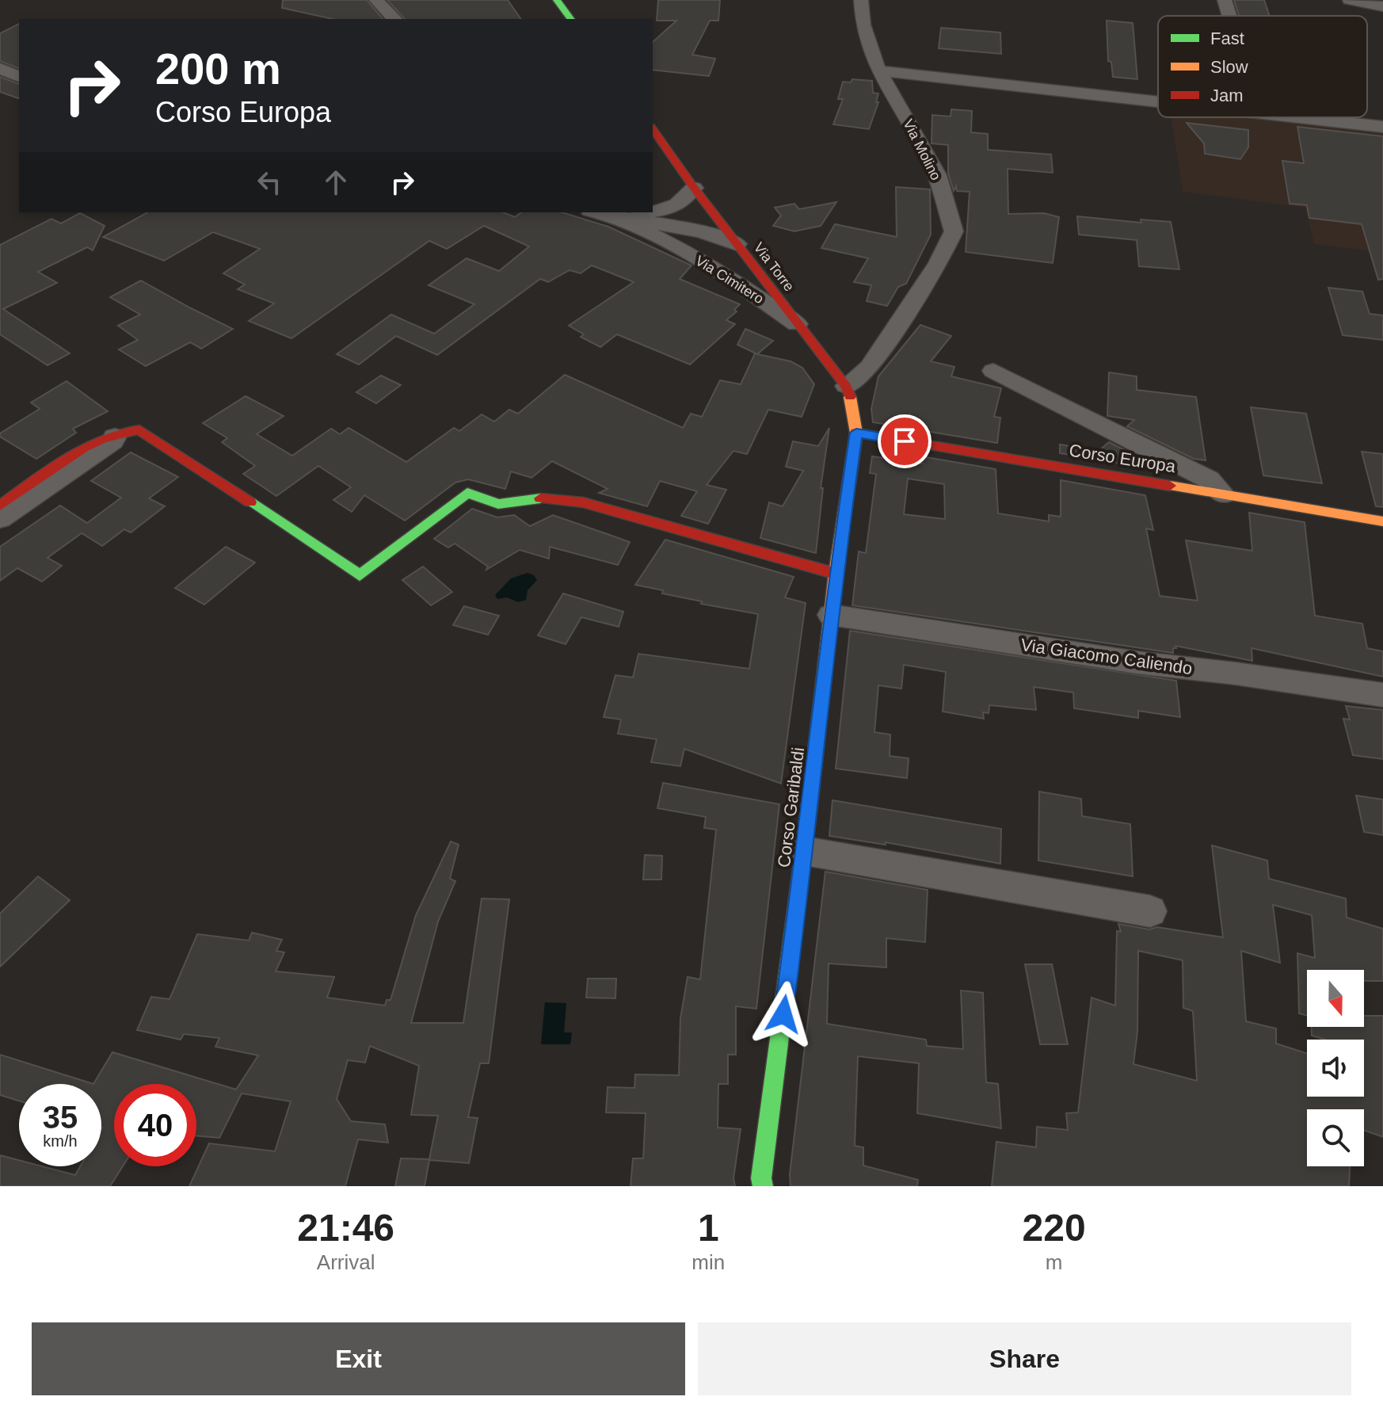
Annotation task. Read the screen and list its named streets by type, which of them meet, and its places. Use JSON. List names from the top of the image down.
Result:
{
  "streets": {
    "street": [
      "Via Molino",
      "Via Torre",
      "Via Cimitero",
      "Corso Europa",
      "Via Giacomo Caliendo",
      "Corso Garibaldi"
    ]
  },
  "crossings": [
    ["Via Molino", "Via Torre"],
    ["Via Torre", "Via Cimitero"],
    ["Via Torre", "Corso Europa"],
    ["Via Torre", "Corso Garibaldi"],
    ["Corso Europa", "Corso Garibaldi"],
    ["Via Giacomo Caliendo", "Corso Garibaldi"]
  ],
  "legend": ["Fast", "Slow", "Jam"],
  "north": "bottom",
  "page": {
    "turn": ["200 m", "Corso Europa"],
    "speed": "35 km/h",
    "limit": "40",
    "eta": [
      "21:46",
      "Arrival",
      "1",
      "min",
      "220",
      "m"
    ],
    "buttons": ["Exit", "Share"]
  }
}
